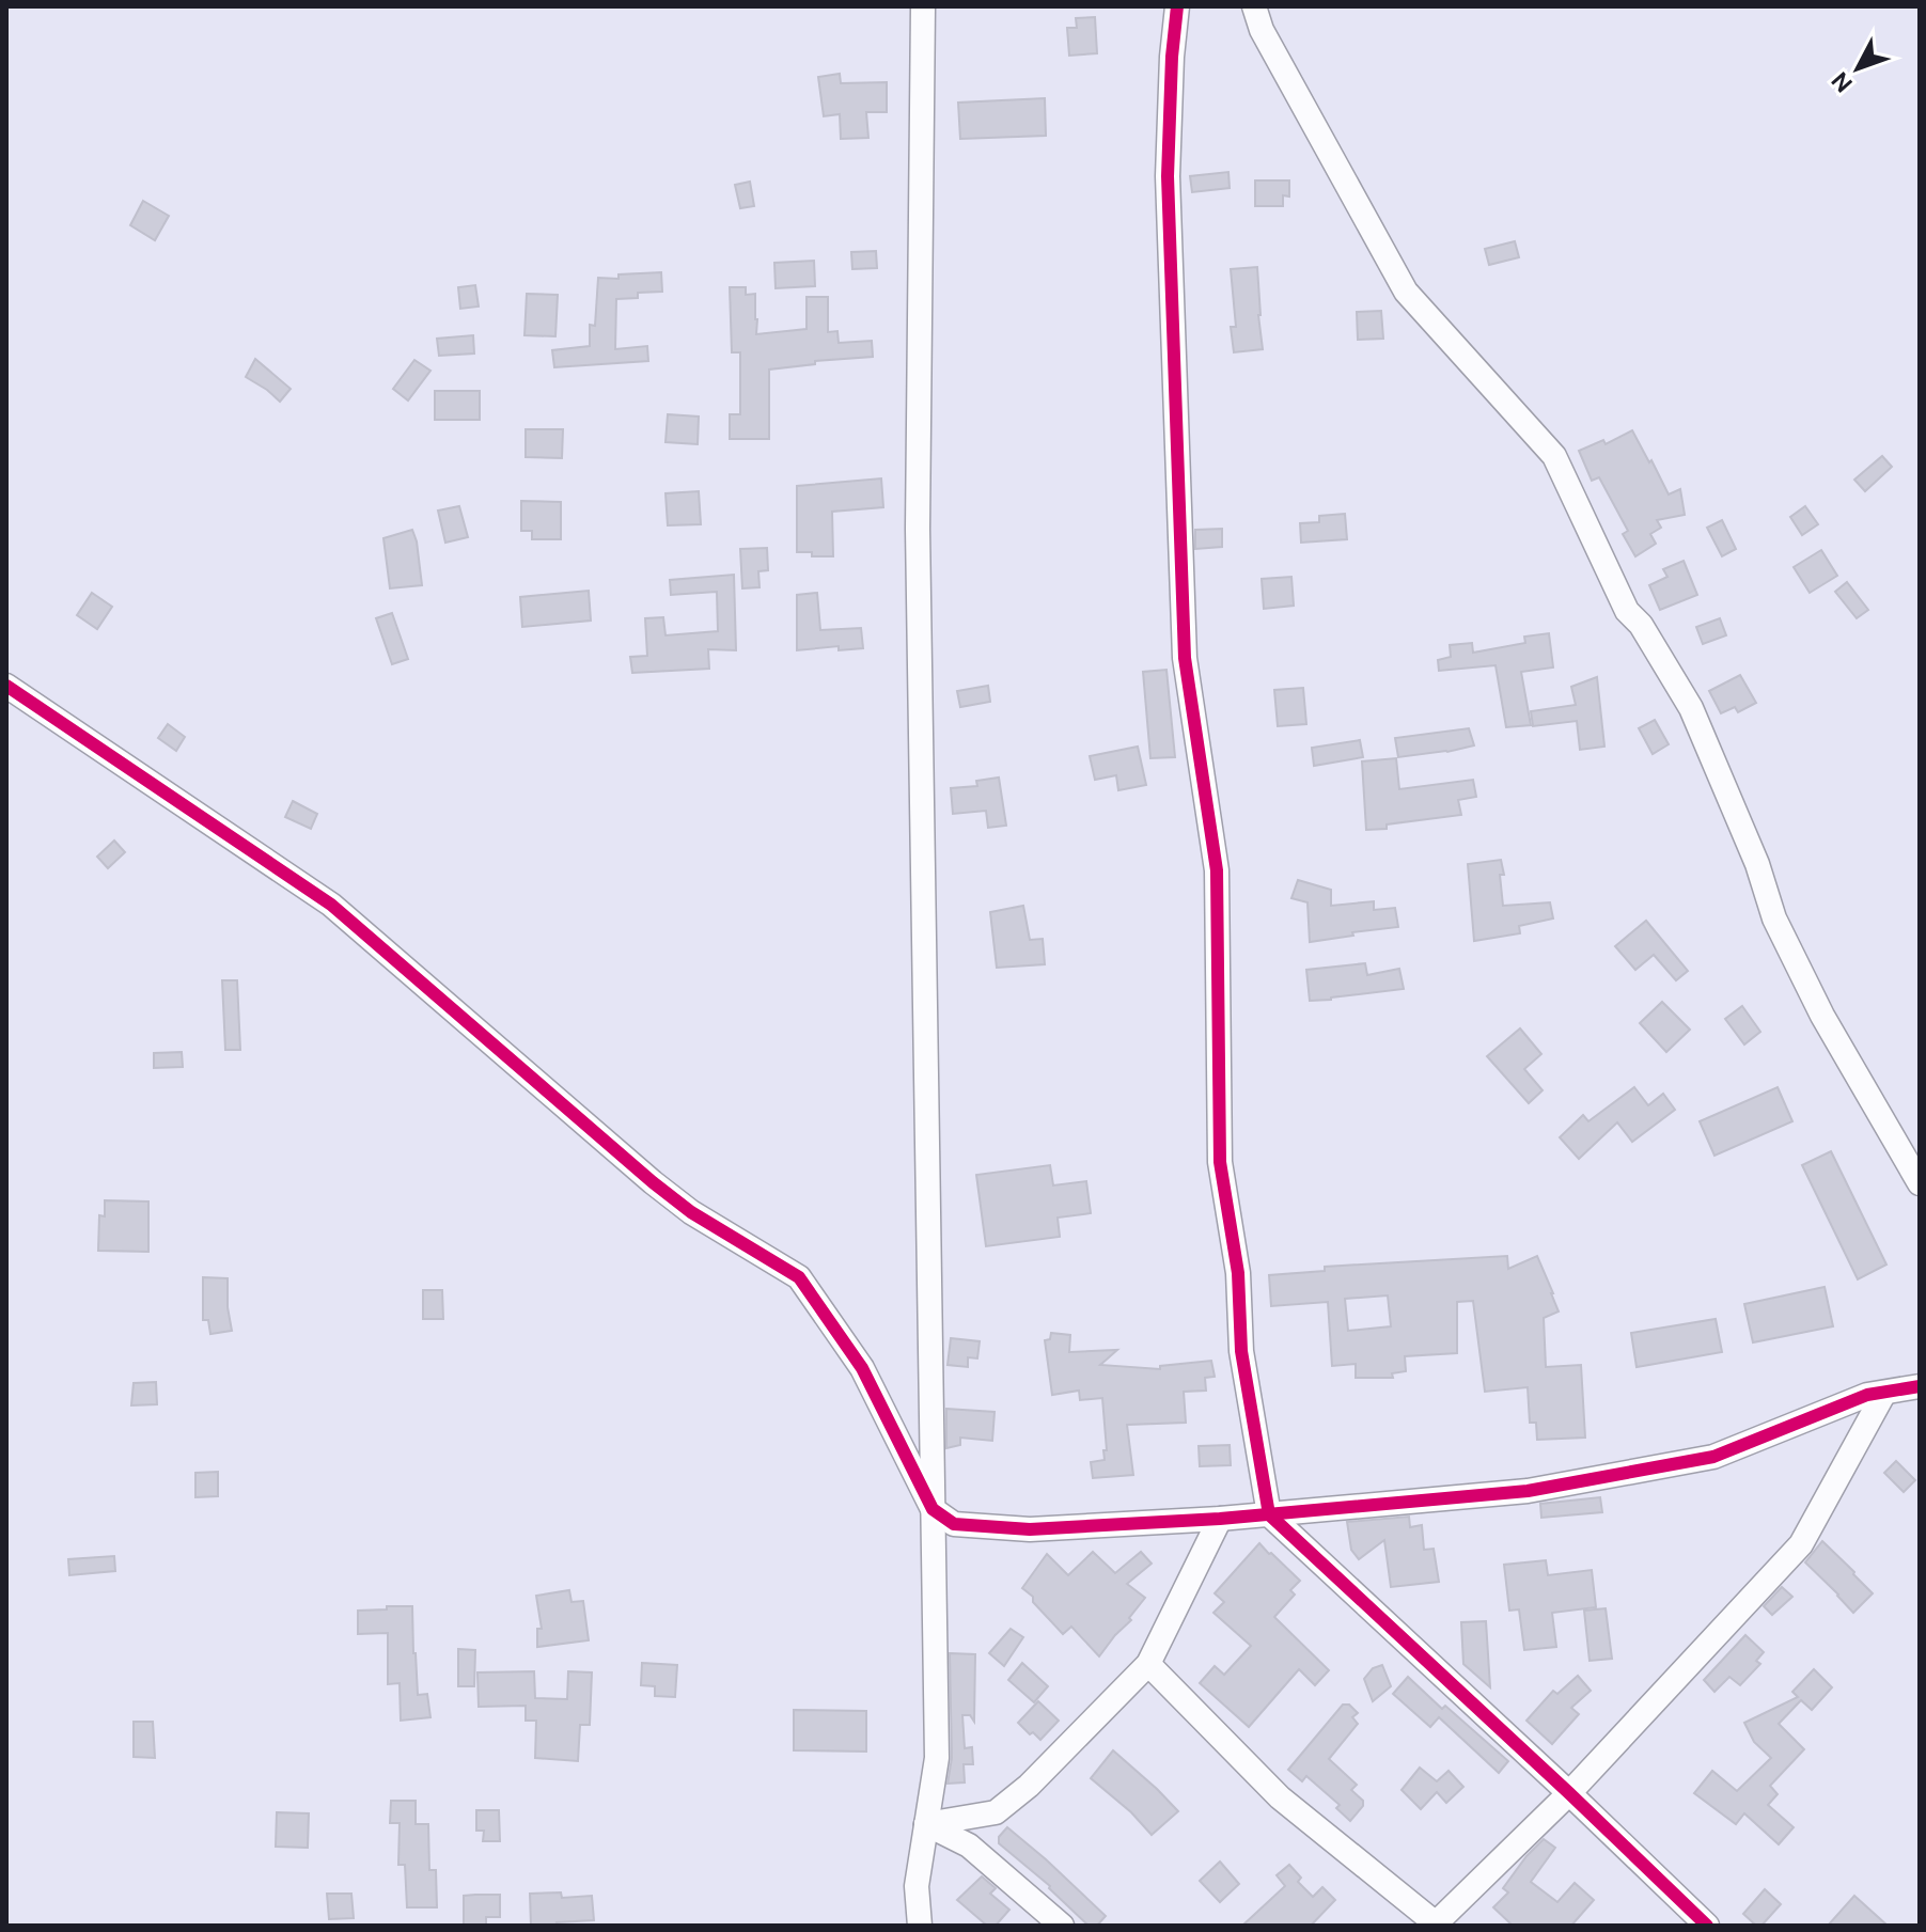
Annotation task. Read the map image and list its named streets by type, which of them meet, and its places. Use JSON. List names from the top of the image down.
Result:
{
  "north": "bottom left"
}
